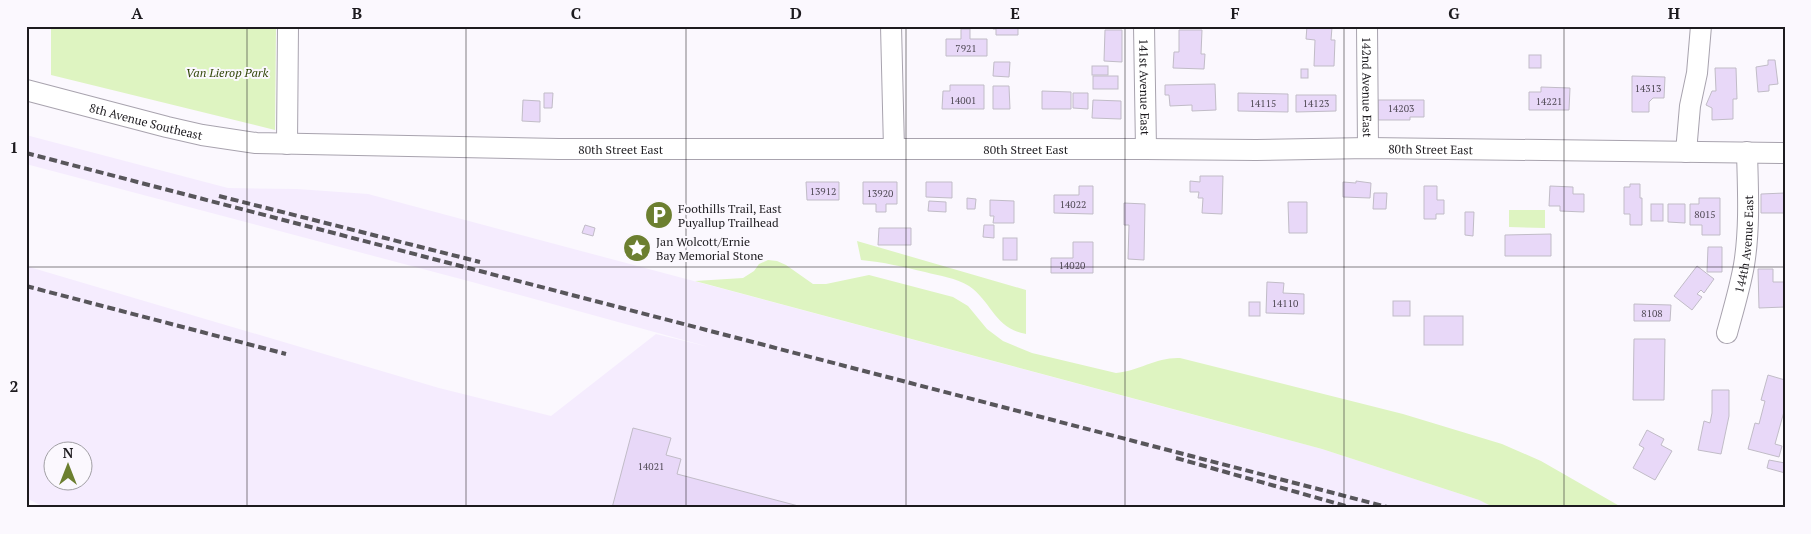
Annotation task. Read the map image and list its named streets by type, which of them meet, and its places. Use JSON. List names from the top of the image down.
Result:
{
  "streets": {
    "street": [
      "141st Avenue East",
      "142nd Avenue East",
      "8th Avenue Southeast",
      "80th Street East",
      "144th Avenue East"
    ]
  },
  "crossings": [
    ["141st Avenue East", "80th Street East"],
    ["142nd Avenue East", "80th Street East"],
    ["8th Avenue Southeast", "80th Street East"],
    ["80th Street East", "144th Avenue East"]
  ],
  "parks": ["Van Lierop Park"],
  "places": {
    "parking": ["Foothills Trail, East Puyallup Trailhead"],
    "place": ["Jan Wolcott/Ernie Bay Memorial Stone"]
  },
  "house_numbers": [
    "7921",
    "14313",
    "14001",
    "14221",
    "14115",
    "14123",
    "14203",
    "13912",
    "13920",
    "14022",
    "8015",
    "14020",
    "14110",
    "8108",
    "14021"
  ],
  "north": "top",
  "grid": {
    "columns": [
      "A",
      "B",
      "C",
      "D",
      "E",
      "F",
      "G",
      "H"
    ],
    "rows": ["1", "2"]
  }
}
